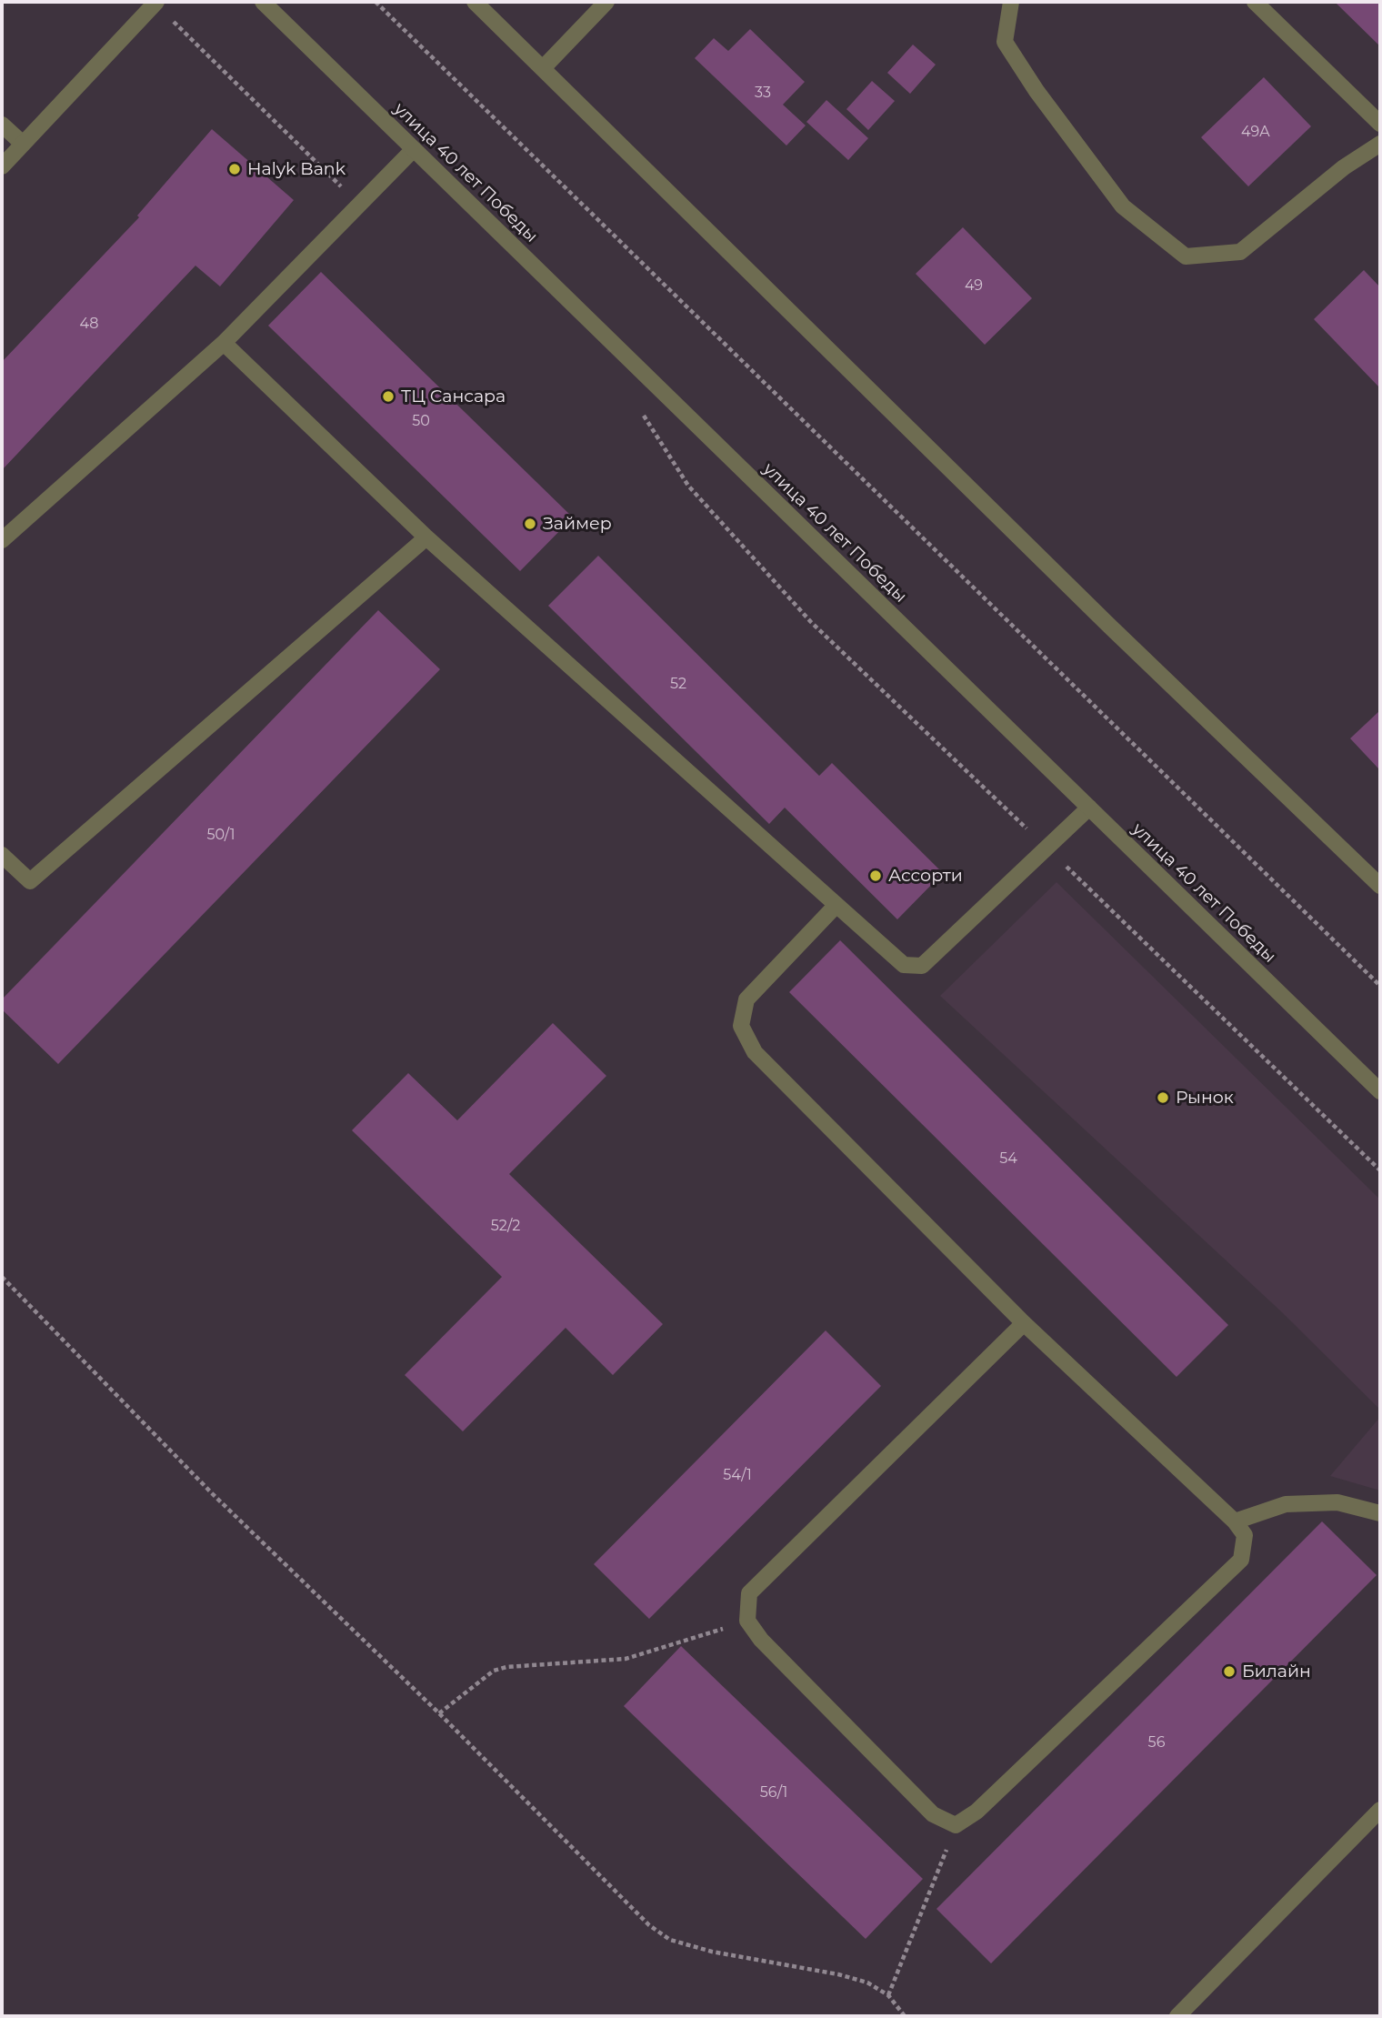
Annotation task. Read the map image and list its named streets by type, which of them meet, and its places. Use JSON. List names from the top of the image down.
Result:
{
  "streets": {
    "street": ["улица 40 лет Победы"]
  },
  "places": [
    "Halyk Bank",
    "ТЦ Сансара",
    "Займер",
    "Ассорти",
    "Рынок",
    "Билайн"
  ],
  "house_numbers": [
    "33",
    "49А",
    "49",
    "48",
    "50",
    "52",
    "50/1",
    "54",
    "52/2",
    "54/1",
    "56",
    "56/1"
  ]
}
